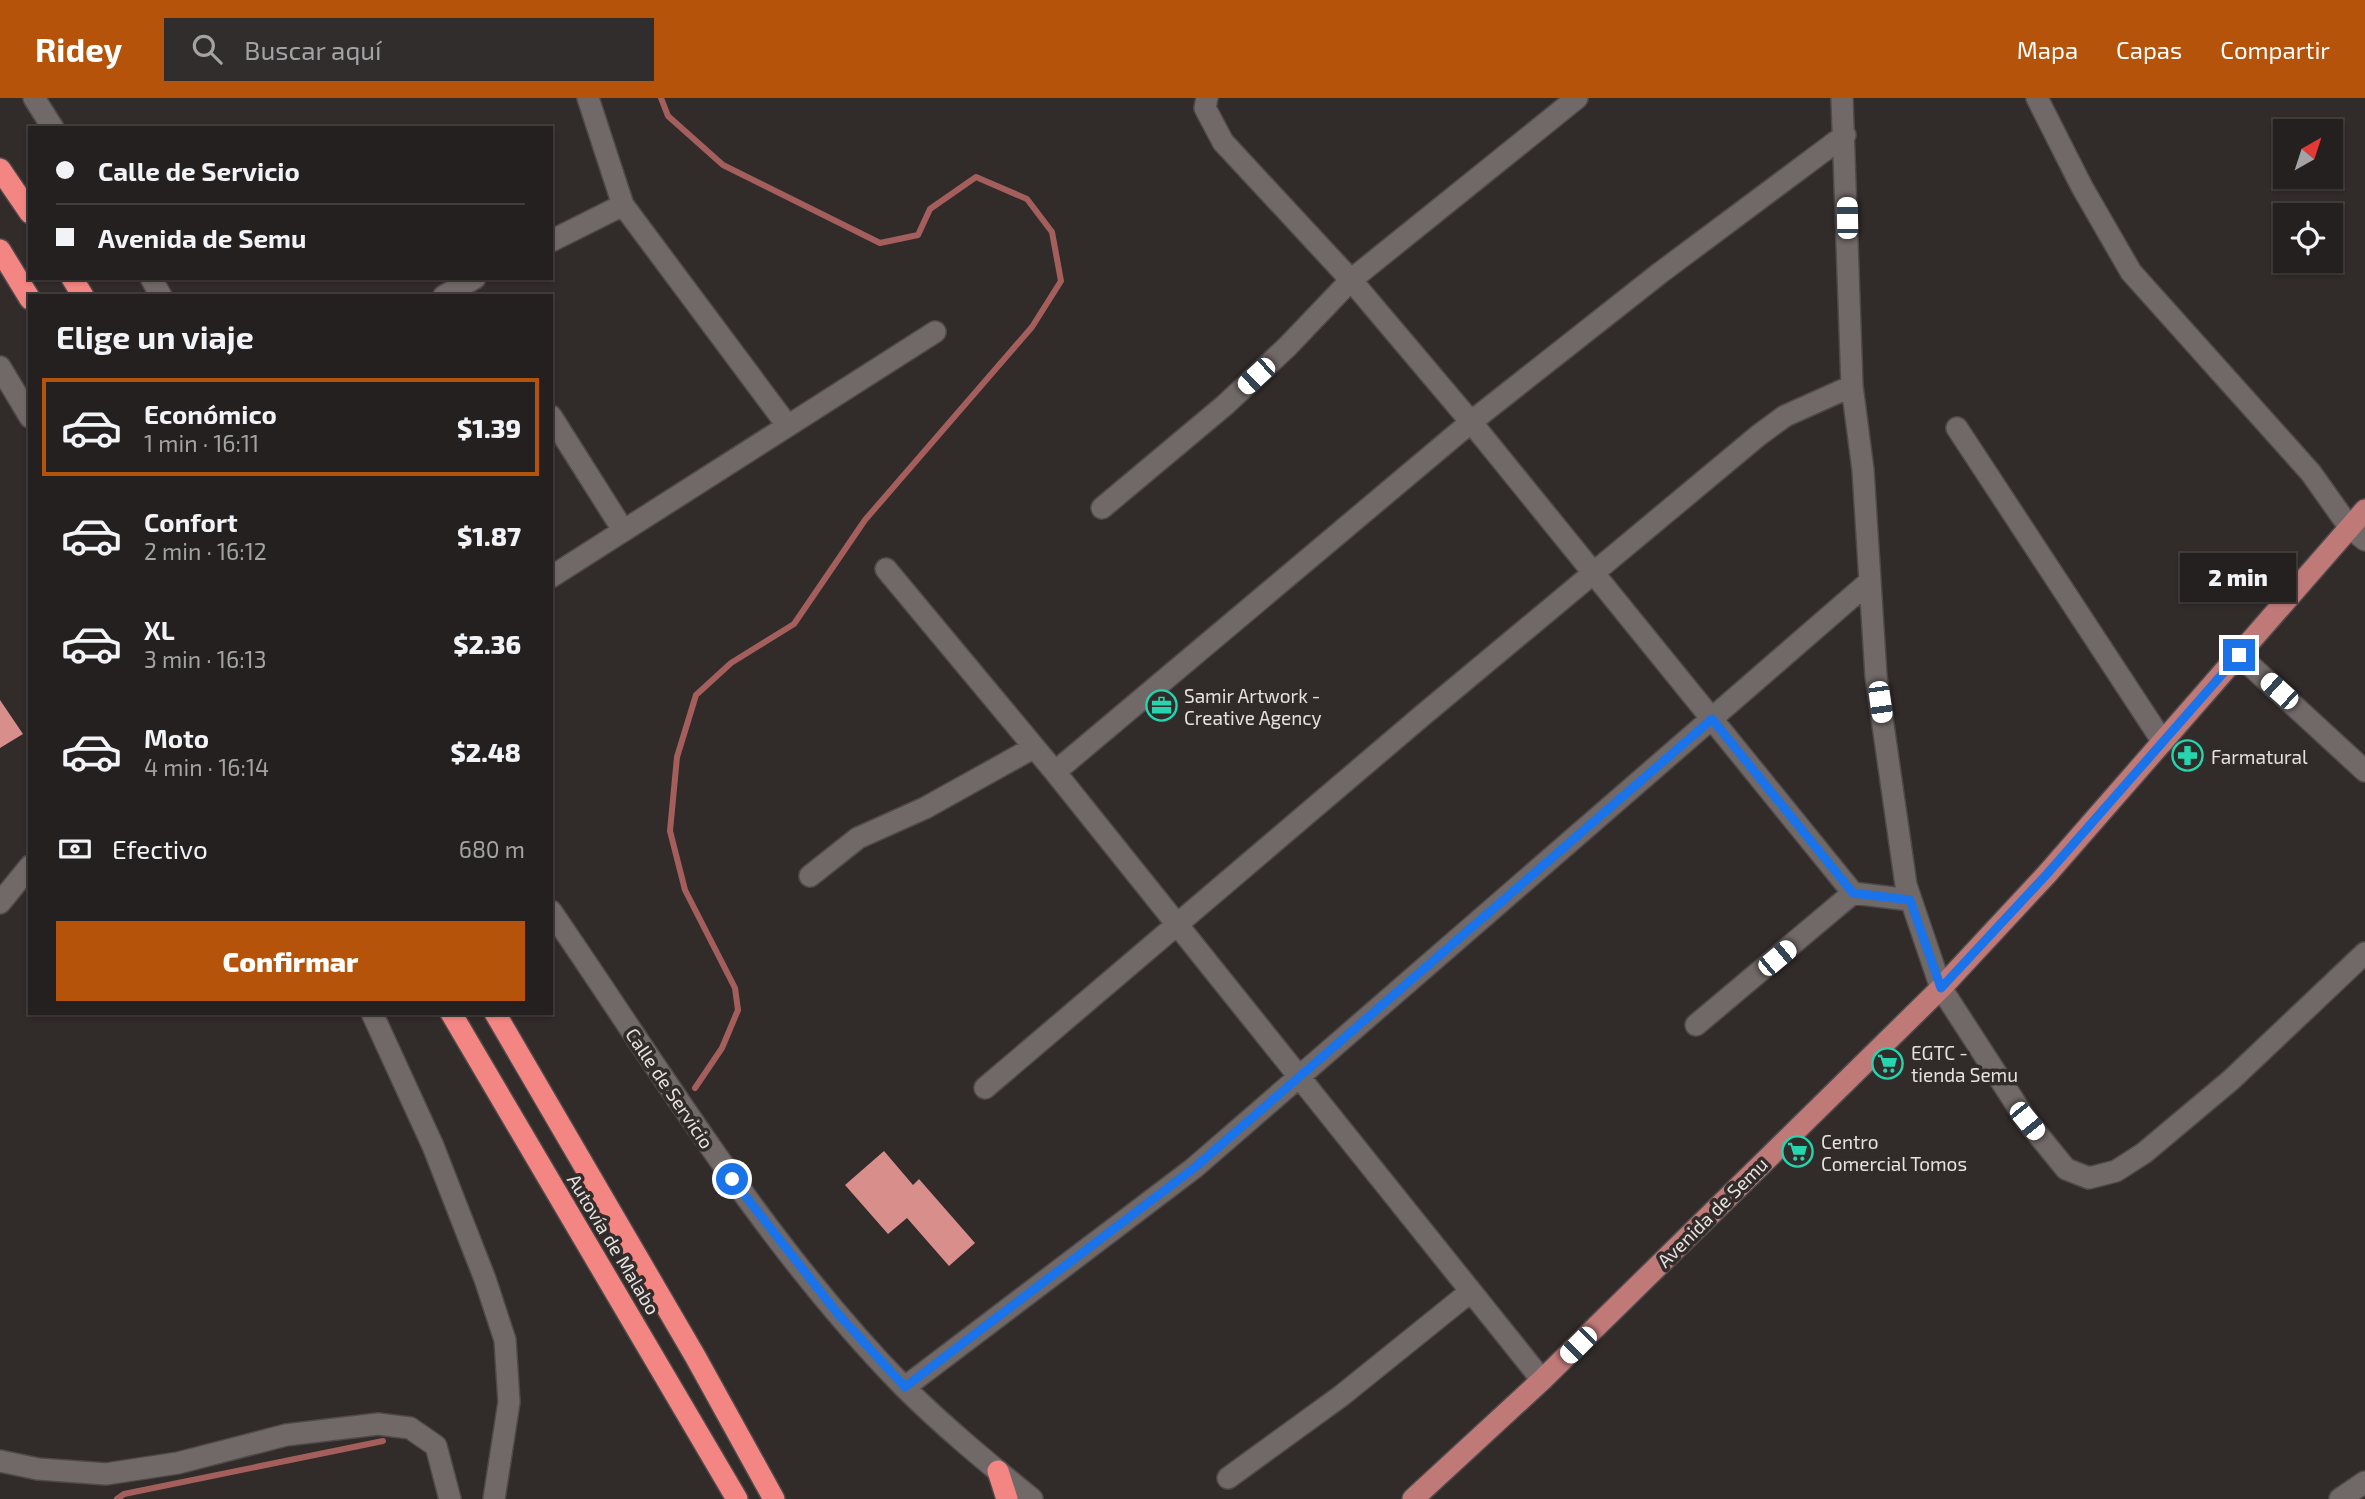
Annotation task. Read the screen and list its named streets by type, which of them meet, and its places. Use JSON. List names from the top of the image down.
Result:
{
  "streets": {
    "highway": ["Autovía de Malabo"],
    "main road": ["Avenida de Semu"],
    "street": ["Calle de Servicio"]
  },
  "places": {
    "office": ["Samir Artwork - Creative Agency"],
    "pharmacy": ["Farmatural"],
    "supermarket": ["EGTC - tienda Semu", "Centro Comercial Tomos"]
  },
  "north": "top right",
  "page": {
    "header": "Ridey",
    "search": "Buscar aquí",
    "nav": ["Mapa", "Capas", "Compartir"],
    "banner": ["Calle de Servicio", "Avenida de Semu"],
    "heading": "Elige un viaje",
    "list": [
      {
        "name": "Económico",
        "note": "1 min · 16:11",
        "value": "$1.39"
      },
      {
        "name": "Confort",
        "note": "2 min · 16:12",
        "value": "$1.87"
      },
      {
        "name": "XL",
        "note": "3 min · 16:13",
        "value": "$2.36"
      },
      {
        "name": "Moto",
        "note": "4 min · 16:14",
        "value": "$2.48"
      }
    ],
    "bubble": "2 min",
    "pay": ["Efectivo", "680 m"],
    "buttons": "Confirmar"
  }
}
